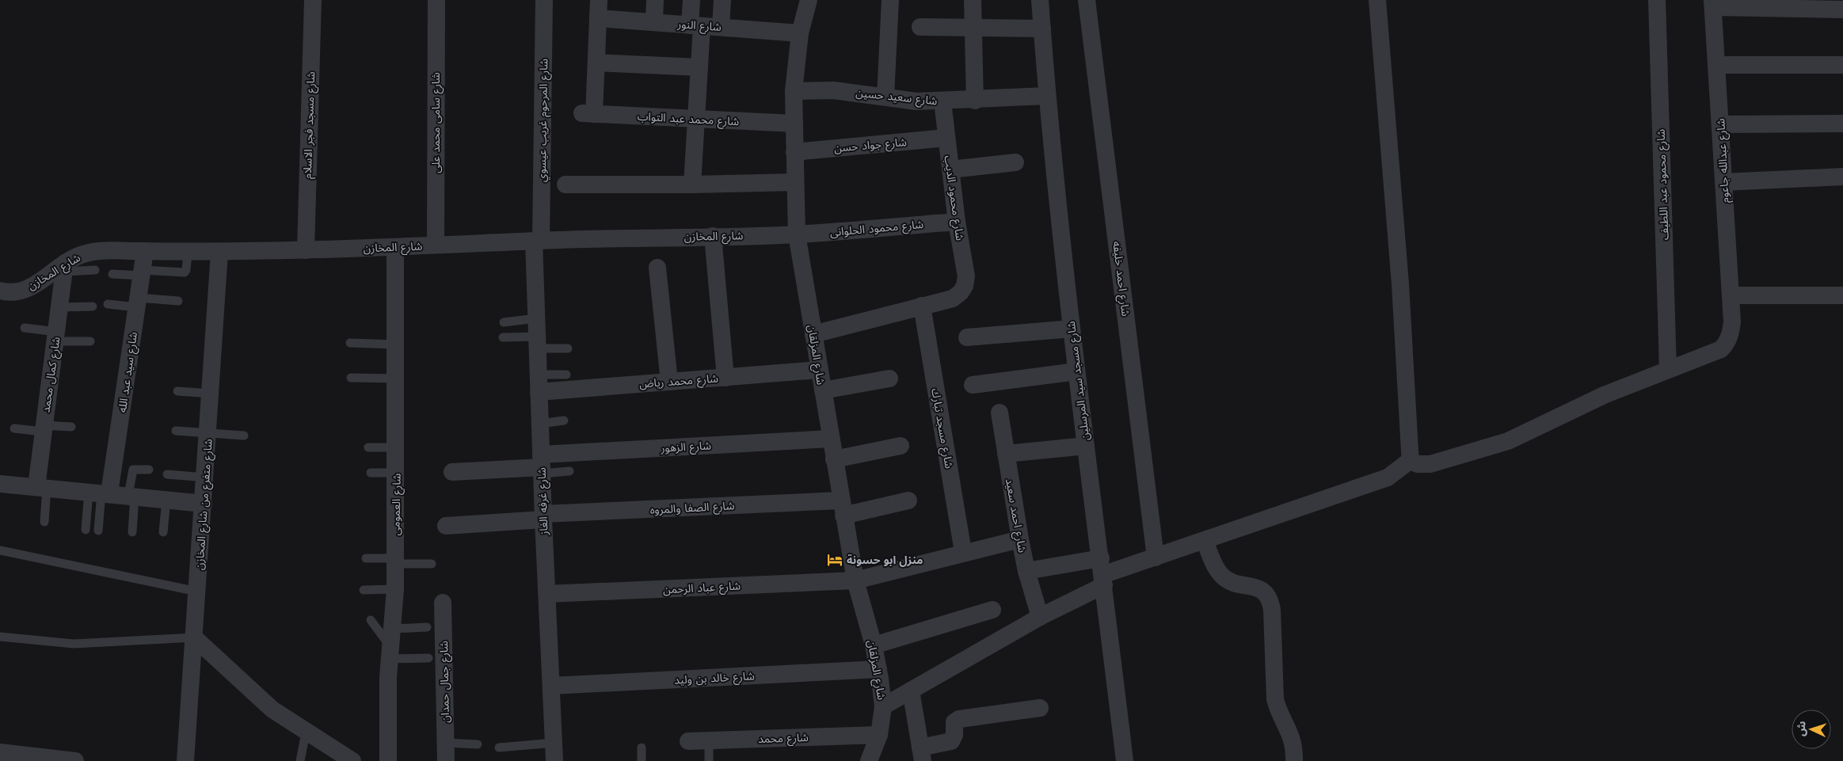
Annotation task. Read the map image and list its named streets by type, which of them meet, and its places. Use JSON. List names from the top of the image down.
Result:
{
  "streets": {
    "street": [
      "شارع النور",
      "شارع سعيد حسين",
      "شارع محمد عبد التواب",
      "شارع المرحوم غريب عيسوي",
      "شارع سامى محمد على",
      "شارع مسجد فجر الاسلام",
      "شارع جواد حسن",
      "شارع عبدالله جاعوم",
      "شارع محمود عبد اللطيف",
      "شارع محمود الديب",
      "شارع محمود الحلوانى",
      "شارع المخازن",
      "شارع احمد خليفه",
      "شارع المزلقان",
      "شارع سيد عبد الله",
      "شارع كمال محمد",
      "شارع محمد رياض",
      "شارع مسجد سيد المرسلين",
      "شارع مسجد تبارك",
      "شارع الزهور",
      "شارع غرفه الغاز",
      "شارع متفرع من شارع المخازن",
      "شارع العمومى",
      "شارع الصفا والمروه",
      "شارع احمد سعيد",
      "شارع عباد الرحمن",
      "شارع خالد بن وليد",
      "شارع جمال حمدان",
      "شارع محمد"
    ]
  },
  "crossings": [
    ["شارع النور", "شارع المزلقان"],
    ["شارع سعيد حسين", "شارع محمود الديب"],
    ["شارع سعيد حسين", "شارع المزلقان"],
    ["شارع سعيد حسين", "شارع مسجد سيد المرسلين"],
    ["شارع محمد عبد التواب", "شارع المزلقان"],
    ["شارع المرحوم غريب عيسوي", "شارع المخازن"],
    ["شارع المرحوم غريب عيسوي", "شارع غرفه الغاز"],
    ["شارع سامى محمد على", "شارع المخازن"],
    ["شارع مسجد فجر الاسلام", "شارع المخازن"],
    ["شارع جواد حسن", "شارع محمود الديب"],
    ["شارع جواد حسن", "شارع المزلقان"],
    ["شارع عبدالله جاعوم", "شارع محمود عبد اللطيف"],
    ["شارع محمود الديب", "شارع محمود الحلوانى"],
    ["شارع محمود الديب", "شارع مسجد تبارك"],
    ["شارع محمود الحلوانى", "شارع المخازن"],
    ["شارع محمود الحلوانى", "شارع المزلقان"],
    ["شارع المخازن", "شارع المزلقان"],
    ["شارع المخازن", "شارع سيد عبد الله"],
    ["شارع المخازن", "شارع كمال محمد"],
    ["شارع المخازن", "شارع غرفه الغاز"],
    ["شارع المخازن", "شارع متفرع من شارع المخازن"],
    ["شارع المخازن", "شارع العمومى"],
    ["شارع المزلقان", "شارع محمد رياض"],
    ["شارع المزلقان", "شارع الزهور"],
    ["شارع المزلقان", "شارع الصفا والمروه"],
    ["شارع المزلقان", "شارع عباد الرحمن"],
    ["شارع المزلقان", "شارع خالد بن وليد"],
    ["شارع المزلقان", "شارع محمد"],
    ["شارع محمد رياض", "شارع غرفه الغاز"],
    ["شارع مسجد تبارك", "شارع عباد الرحمن"],
    ["شارع الزهور", "شارع غرفه الغاز"],
    ["شارع غرفه الغاز", "شارع الصفا والمروه"],
    ["شارع غرفه الغاز", "شارع عباد الرحمن"],
    ["شارع غرفه الغاز", "شارع خالد بن وليد"],
    ["شارع احمد سعيد", "شارع عباد الرحمن"]
  ],
  "places": {
    "hotel": ["منزل ابو حسونة"]
  },
  "north": "left"
}
